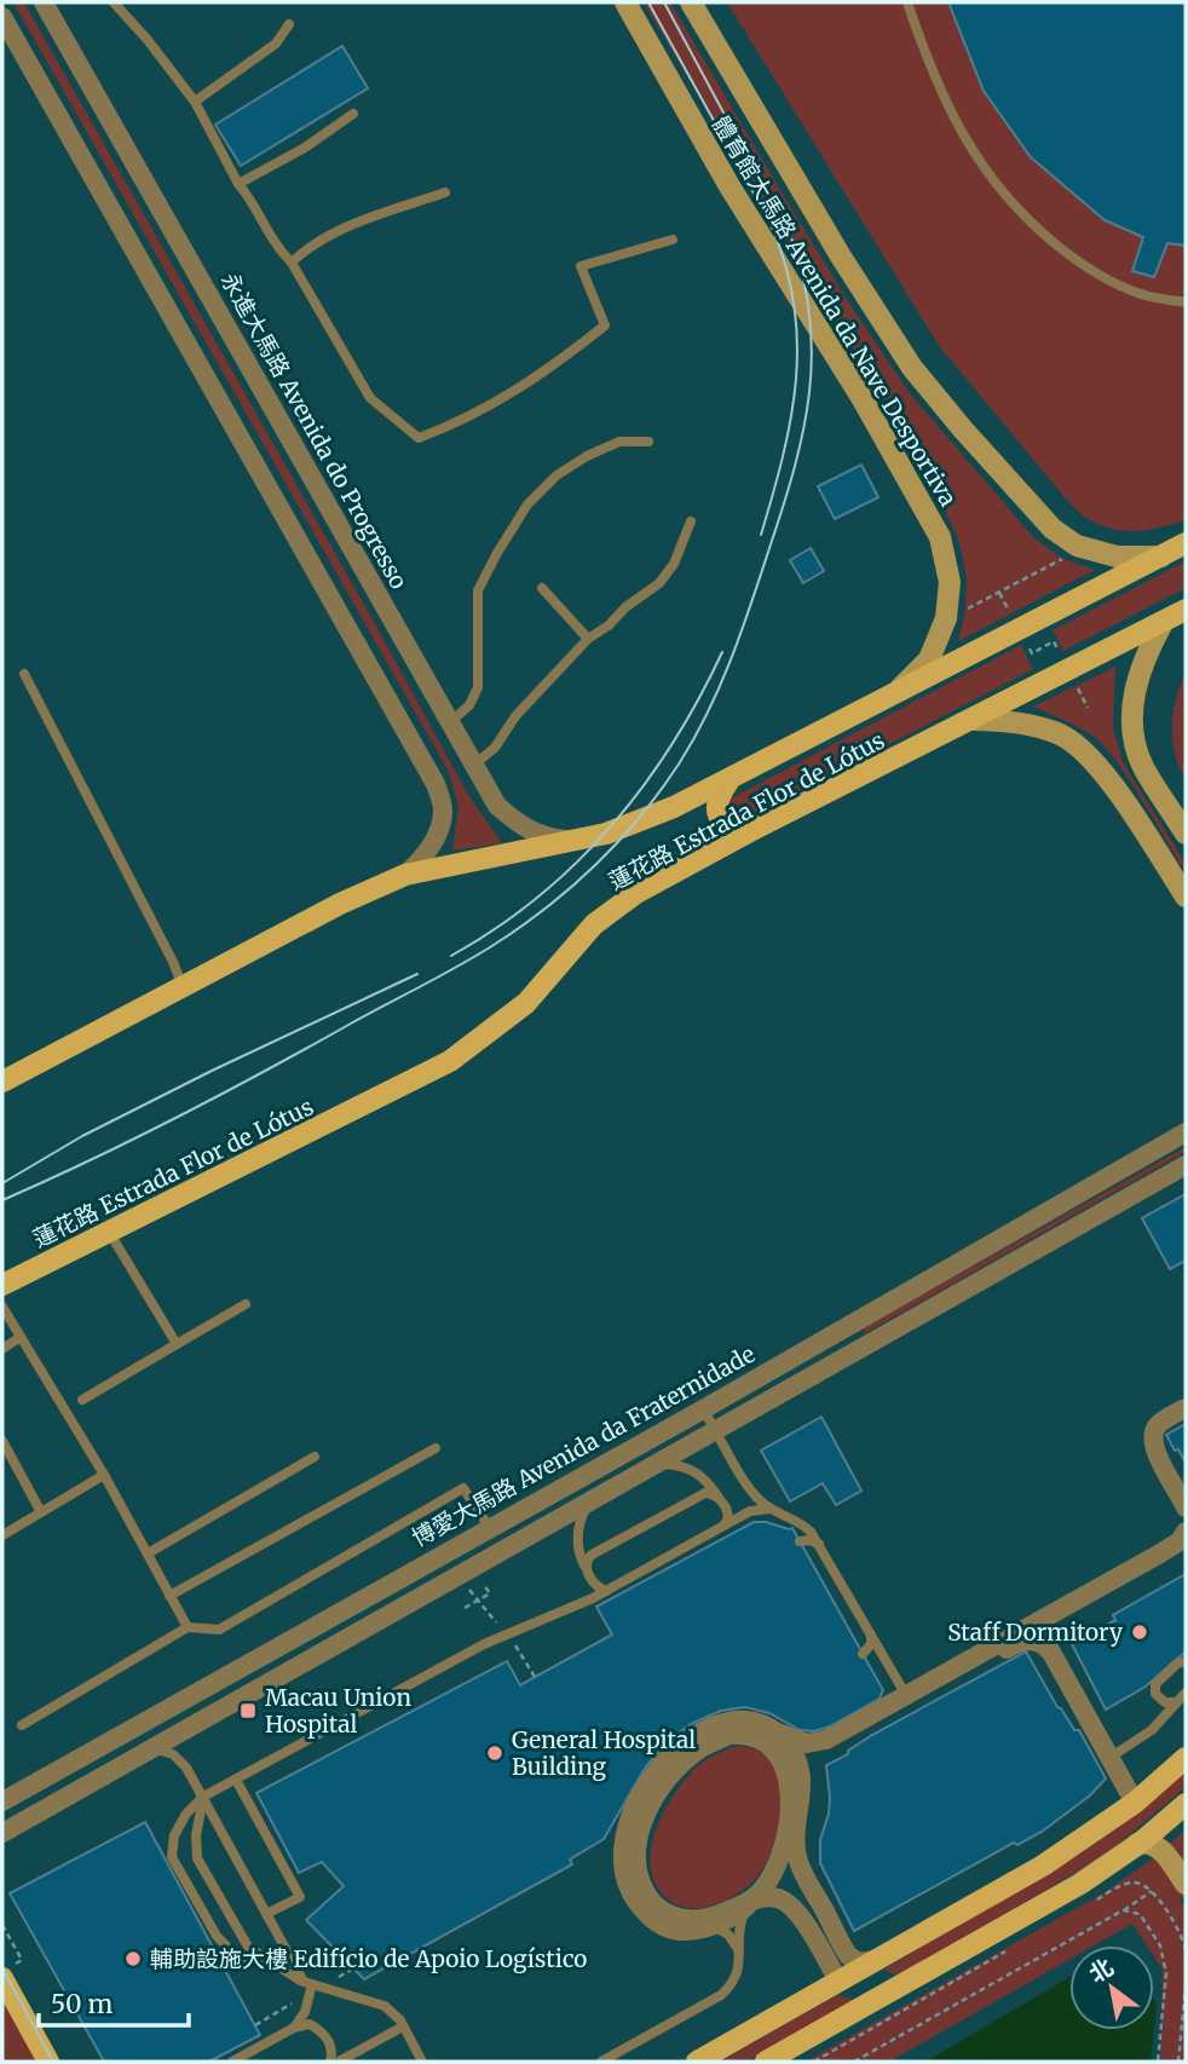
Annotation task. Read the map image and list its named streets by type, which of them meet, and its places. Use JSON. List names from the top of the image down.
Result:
{
  "streets": {
    "main road": ["體育館大馬路 Avenida da Nave Desportiva", "蓮花路 Estrada Flor de Lótus"],
    "street": ["永進大馬路 Avenida do Progresso", "博愛大馬路 Avenida da Fraternidade"]
  },
  "crossings": [
    ["體育館大馬路 Avenida da Nave Desportiva", "蓮花路 Estrada Flor de Lótus"],
    ["永進大馬路 Avenida do Progresso", "蓮花路 Estrada Flor de Lótus"]
  ],
  "places": {
    "other": ["Staff Dormitory", "General Hospital Building", "輔助設施大樓 Edifício de Apoio Logístico"],
    "transit": ["Macau Union Hospital"]
  },
  "scale_bar": "50 m",
  "north": "top left"
}
